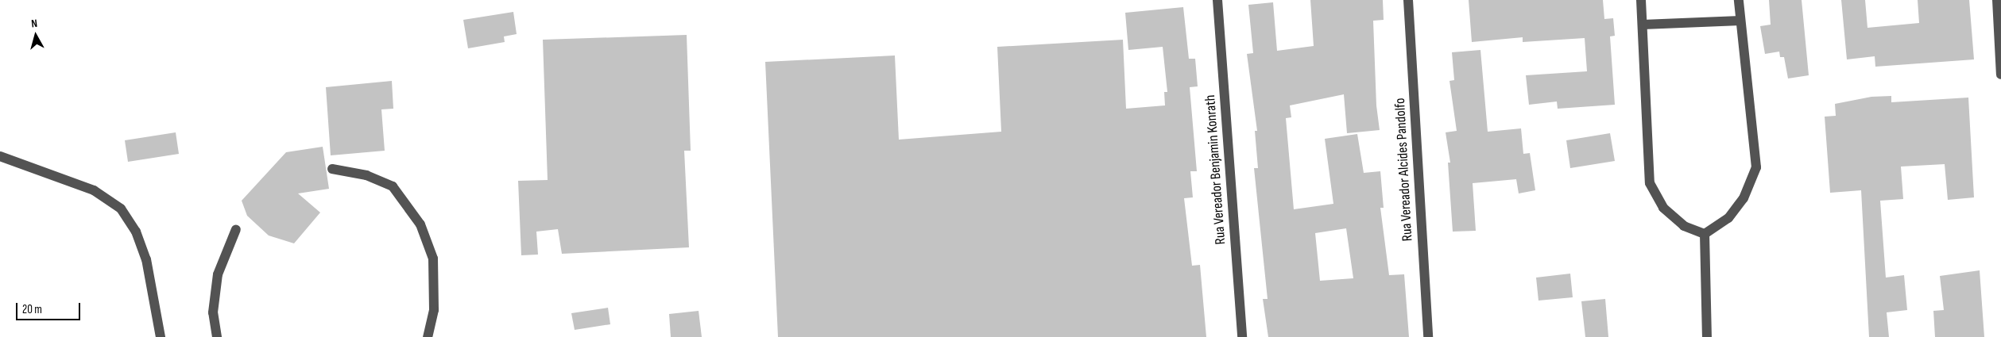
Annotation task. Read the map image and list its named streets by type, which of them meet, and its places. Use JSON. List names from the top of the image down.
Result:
{
  "streets": {
    "street": ["Rua Vereador Benjamin Konrath", "Rua Vereador Alcides Pandolfo"]
  },
  "scale_bar": "20 m",
  "north": "top"
}
